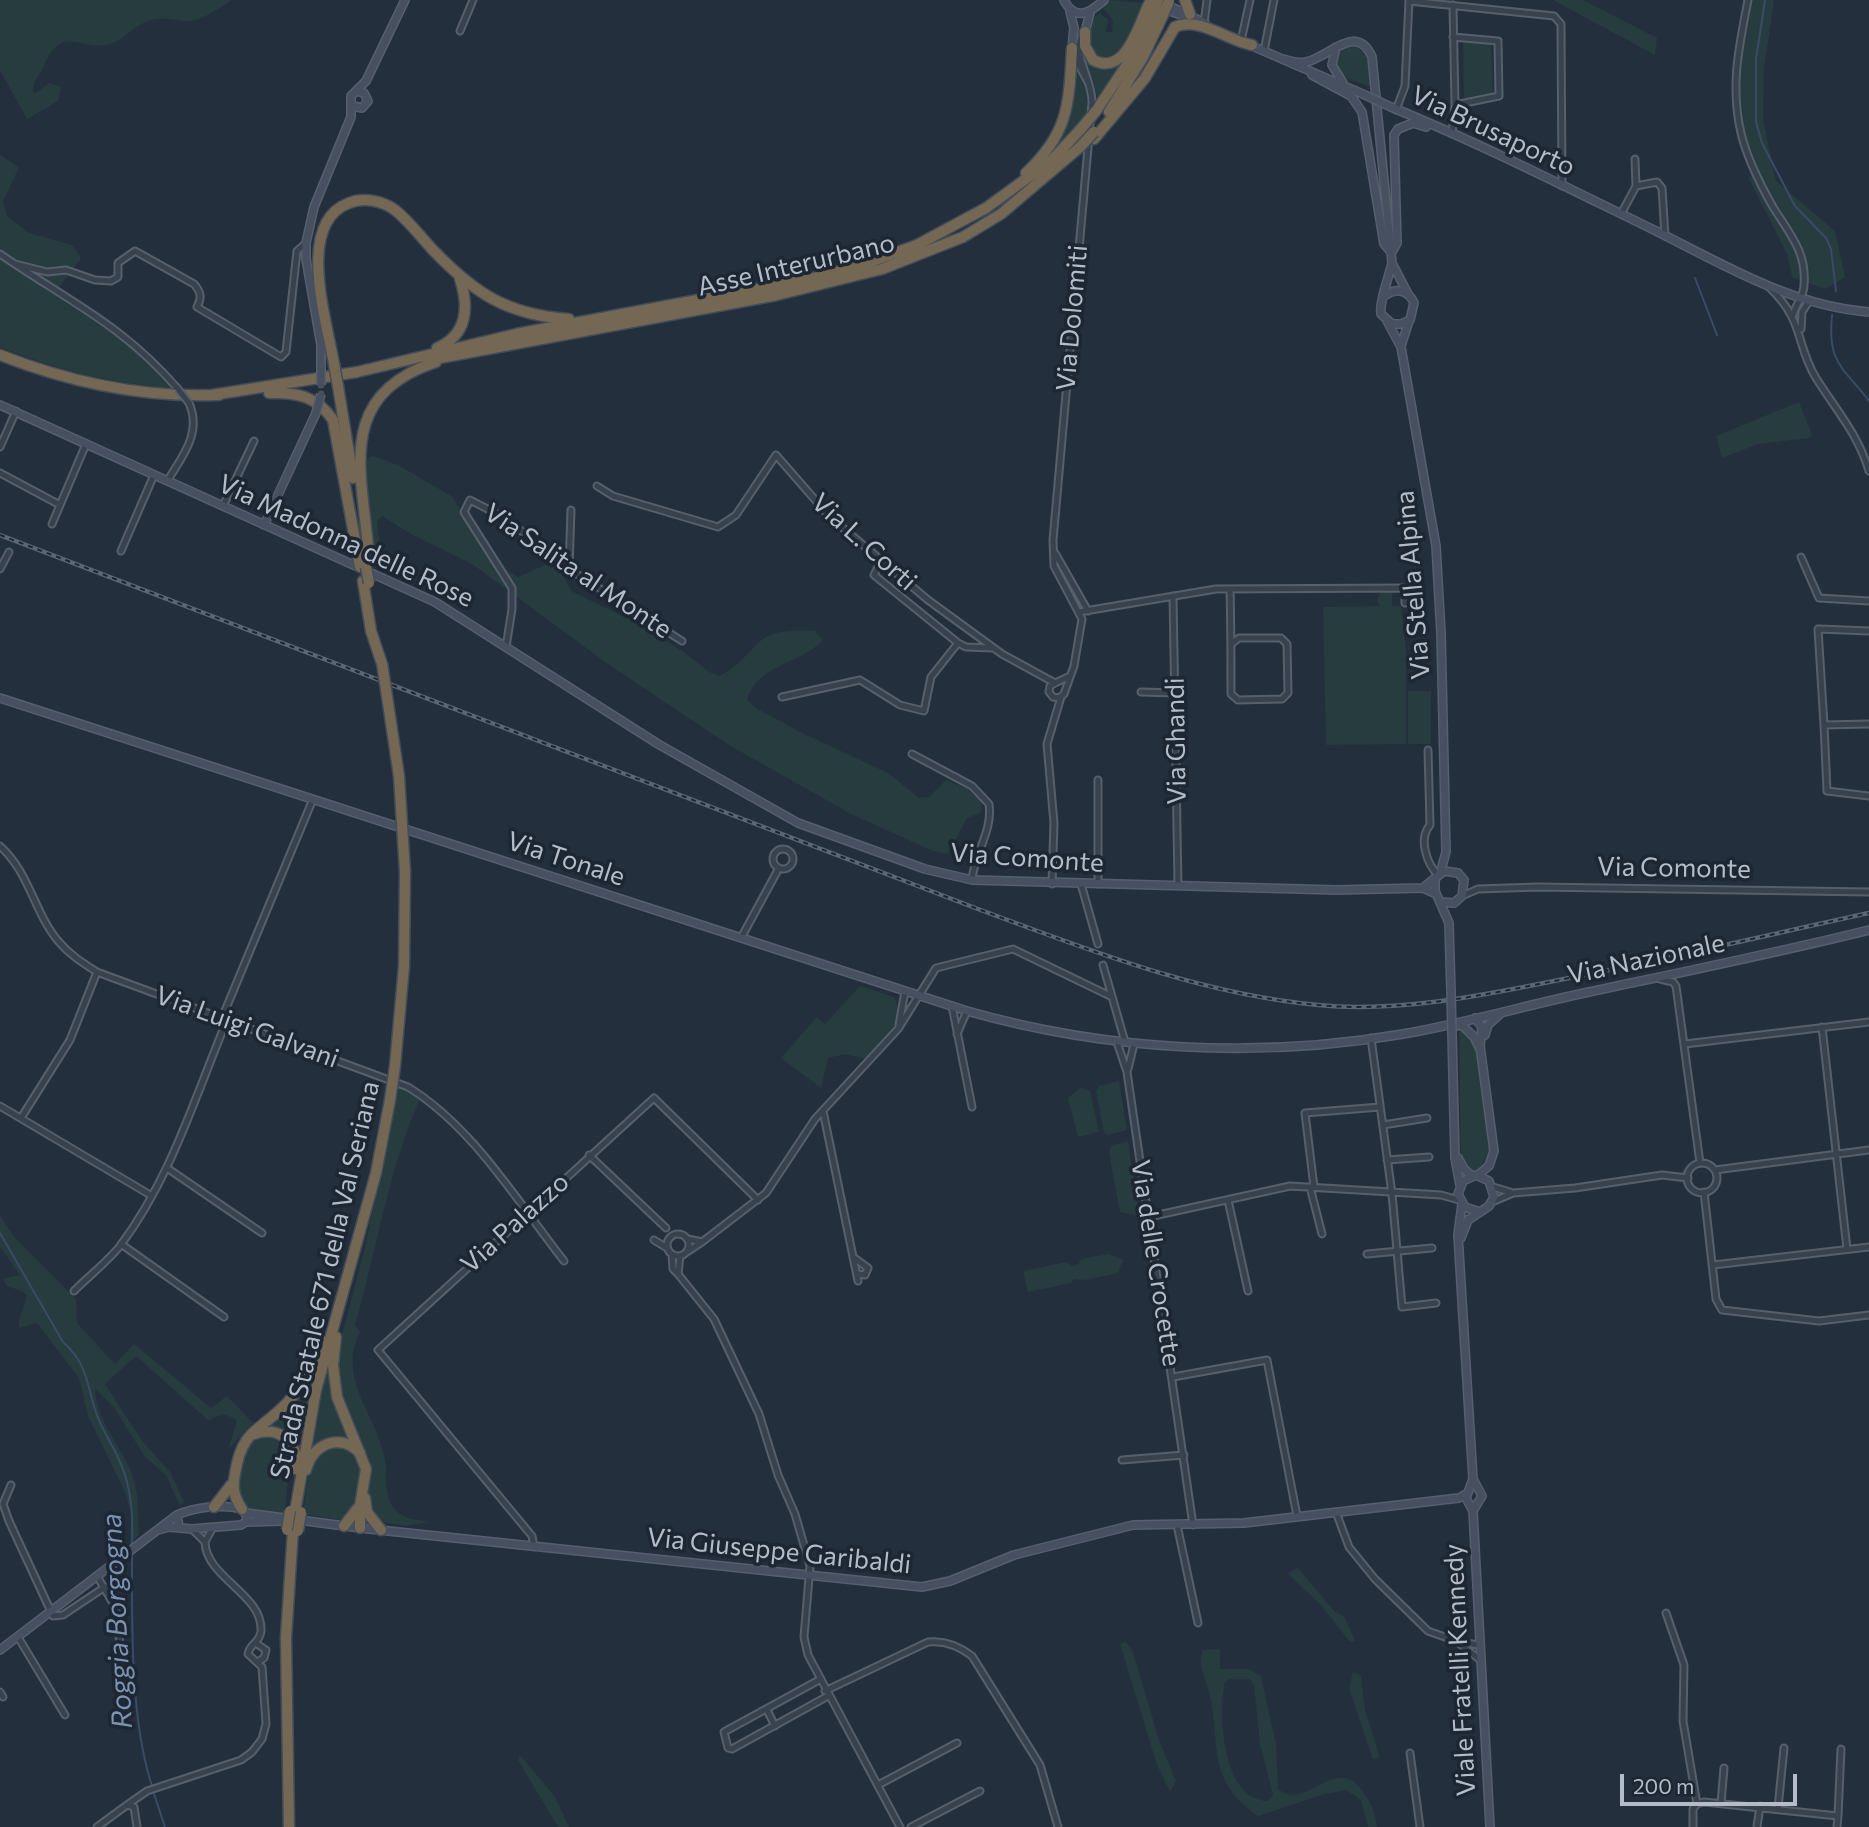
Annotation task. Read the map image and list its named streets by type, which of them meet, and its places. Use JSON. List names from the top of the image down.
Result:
{
  "streets": {
    "highway": ["Asse Interurbano", "Strada Statale 671 della Val Seriana"],
    "street": [
      "Via Brusaporto",
      "Via Dolomiti",
      "Via Madonna delle Rose",
      "Via L. Corti",
      "Via Salita al Monte",
      "Via Stella Alpina",
      "Via Ghandi",
      "Via Comonte",
      "Via Tonale",
      "Via Nazionale",
      "Via Luigi Galvani",
      "Via Palazzo",
      "Via delle Crocette",
      "Via Giuseppe Garibaldi",
      "Viale Fratelli Kennedy"
    ]
  },
  "crossings": [
    ["Via Brusaporto", "Asse Interurbano"],
    ["Via Brusaporto", "Via Stella Alpina"],
    ["Via Madonna delle Rose", "Via Salita al Monte"],
    ["Via Madonna delle Rose", "Via Comonte"],
    ["Via Stella Alpina", "Via Comonte"],
    ["Via Ghandi", "Via Comonte"],
    ["Via Tonale", "Via Nazionale"],
    ["Via Tonale", "Via delle Crocette"],
    ["Via Nazionale", "Via delle Crocette"],
    ["Via Luigi Galvani", "Via Palazzo"],
    ["Via Palazzo", "Via Giuseppe Garibaldi"],
    ["Via delle Crocette", "Via Giuseppe Garibaldi"],
    ["Strada Statale 671 della Val Seriana", "Via Giuseppe Garibaldi"],
    ["Via Giuseppe Garibaldi", "Viale Fratelli Kennedy"]
  ],
  "water": ["Roggia Borgogna"],
  "scale_bar": "200 m"
}
